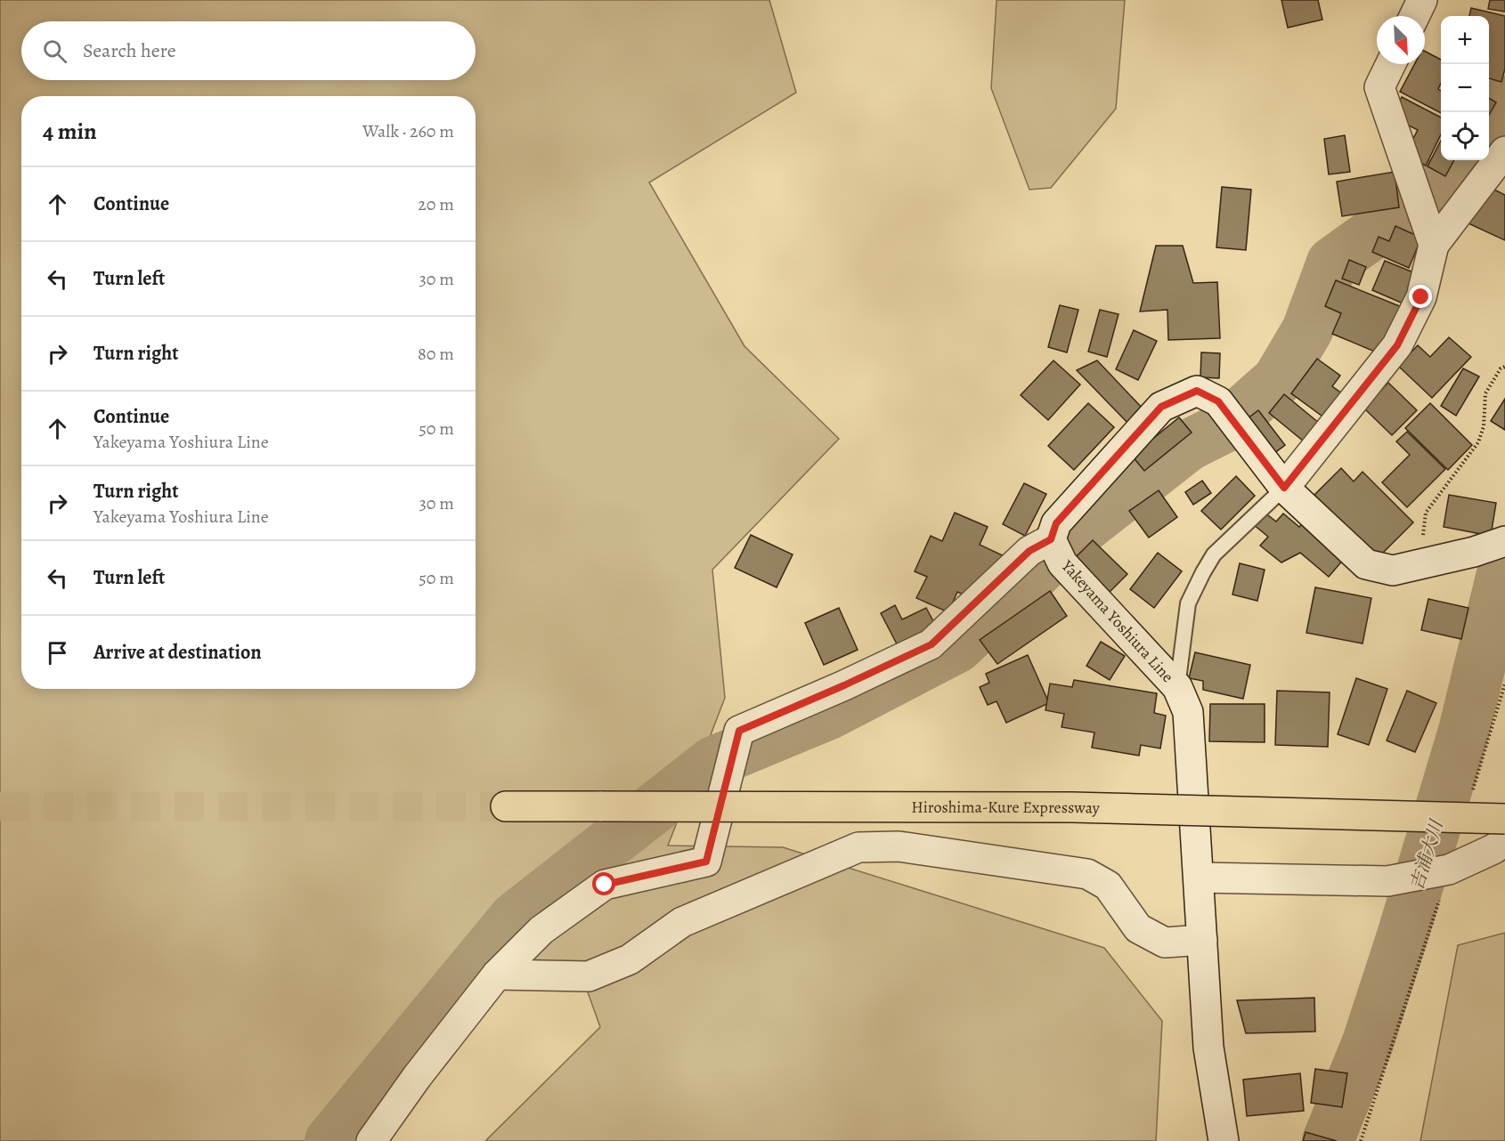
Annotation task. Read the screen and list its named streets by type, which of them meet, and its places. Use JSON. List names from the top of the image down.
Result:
{
  "streets": {
    "highway": ["Hiroshima-Kure Expressway"],
    "street": ["Yakeyama Yoshiura Line"]
  },
  "water": ["吉浦大川"],
  "north": "bottom right",
  "page": {
    "map_buttons": ["+", "−"],
    "search": "Search here",
    "heading": ["4 min", "Walk · 260 m"],
    "list": [
      ["Continue", "20 m"],
      ["Turn left", "30 m"],
      ["Turn right", "80 m"],
      ["Continue", "Yakeyama Yoshiura Line", "50 m"],
      ["Turn right", "Yakeyama Yoshiura Line", "30 m"],
      ["Turn left", "50 m"],
      "Arrive at destination"
    ]
  }
}
